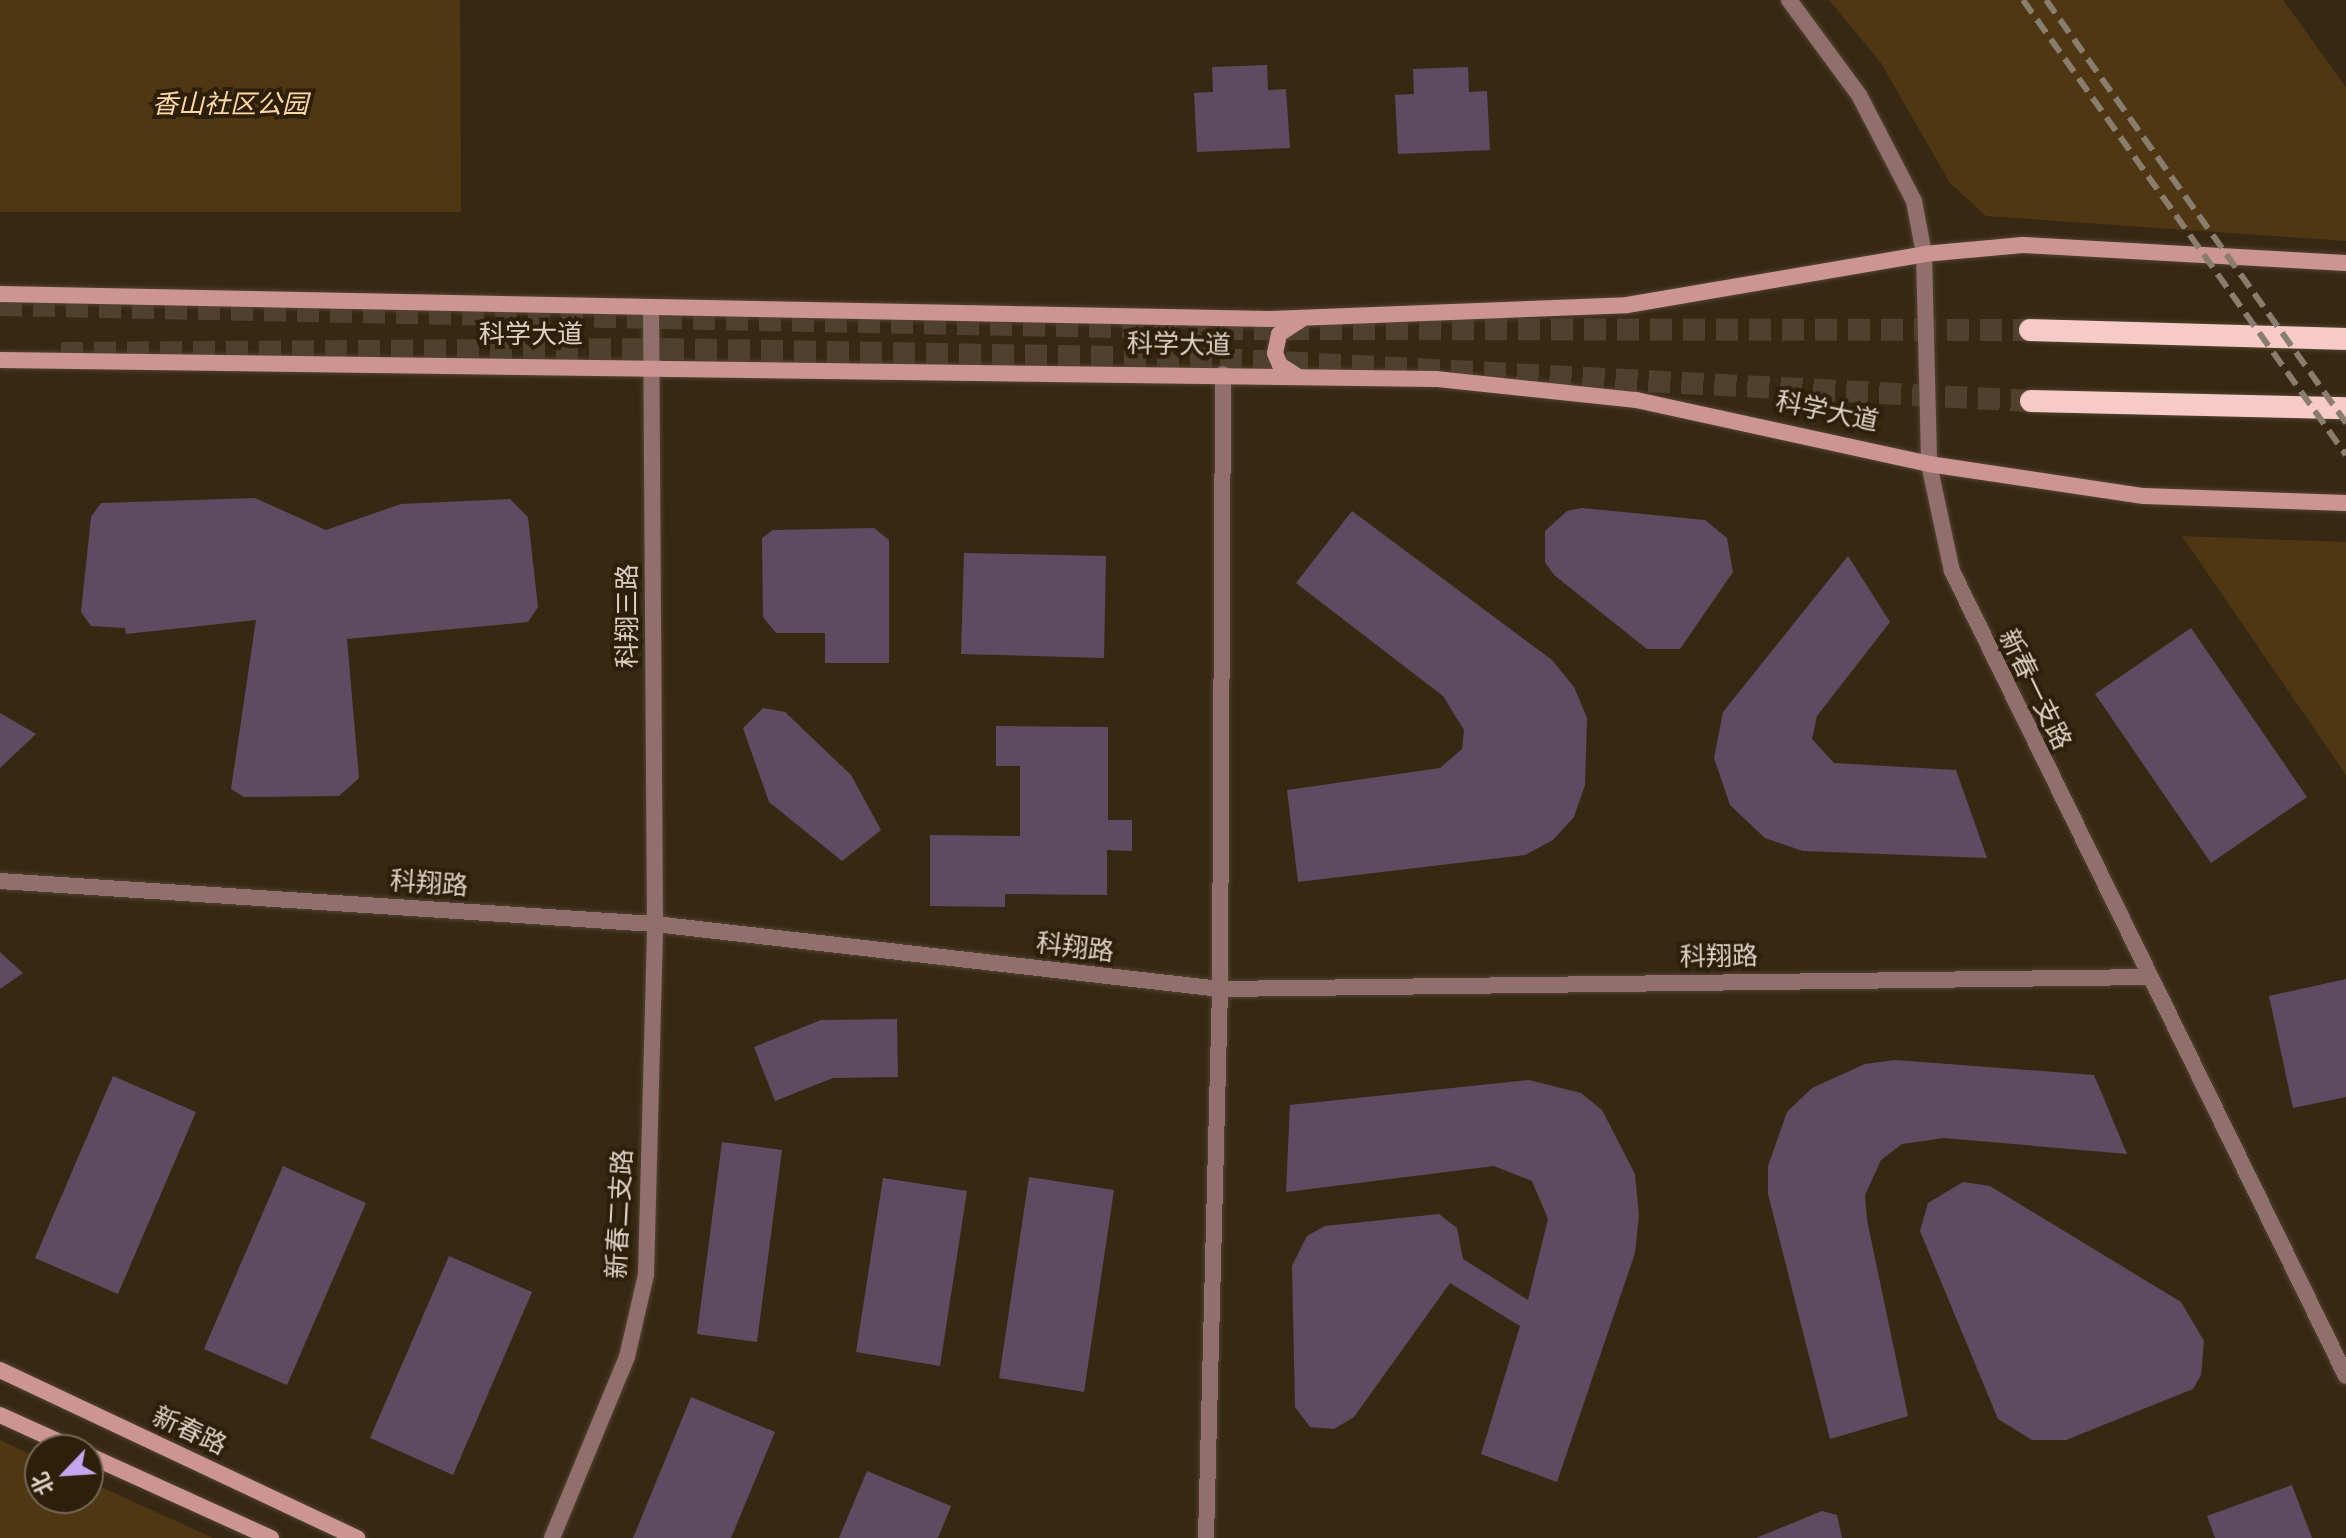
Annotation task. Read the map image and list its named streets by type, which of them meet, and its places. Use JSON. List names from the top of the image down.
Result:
{
  "streets": {
    "main road": ["科学大道", "新春路"],
    "street": [
      "科翔三路",
      "新春一支路",
      "科翔路",
      "新春二支路"
    ]
  },
  "crossings": [
    ["科学大道", "科翔三路"],
    ["科学大道", "新春一支路"],
    ["科翔三路", "科翔路"],
    ["科翔三路", "新春二支路"],
    ["新春一支路", "科翔路"],
    ["科翔路", "新春二支路"]
  ],
  "parks": ["香山社区公园"],
  "north": "bottom left"
}
